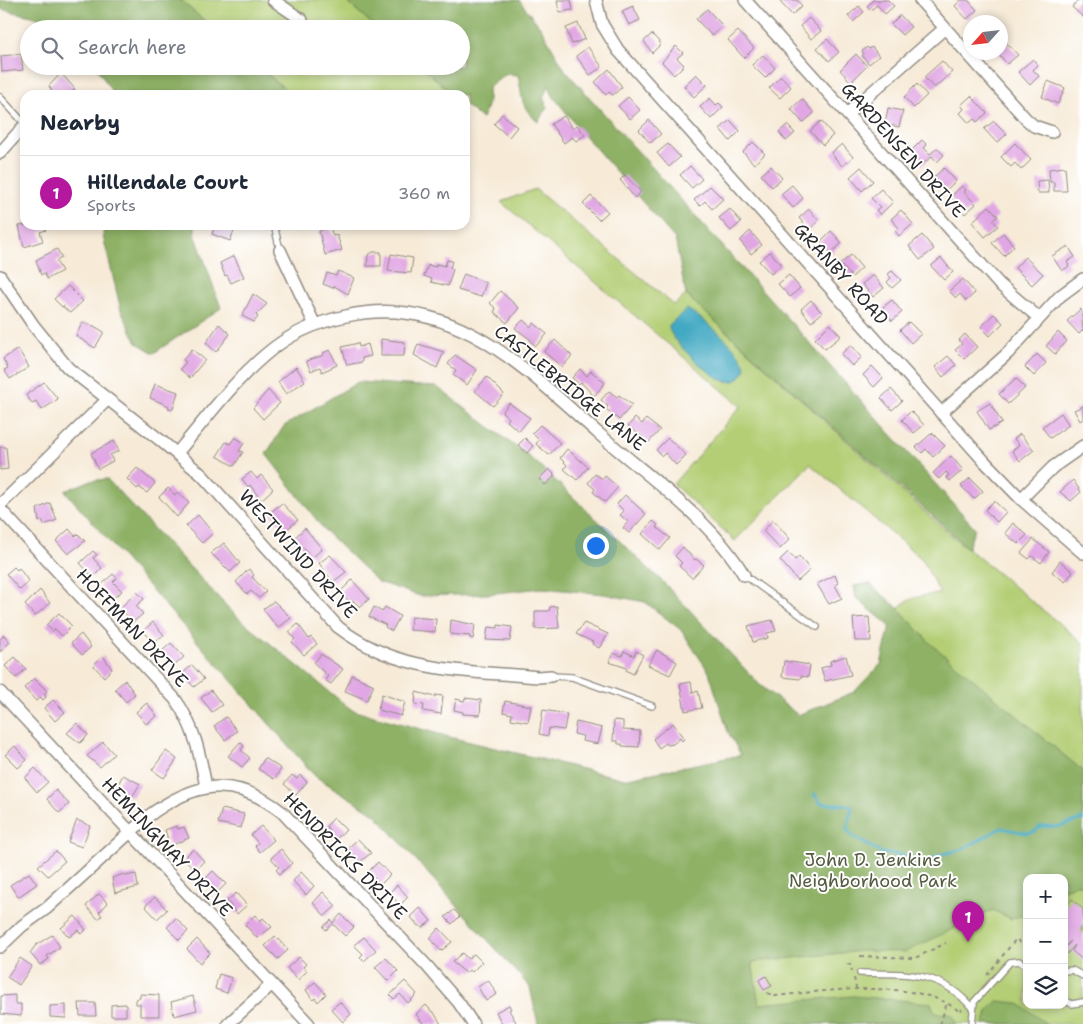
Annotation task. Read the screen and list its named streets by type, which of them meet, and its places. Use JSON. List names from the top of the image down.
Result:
{
  "streets": {
    "street": [
      "GARDENSEN DRIVE",
      "GRANBY ROAD",
      "CASTLEBRIDGE LANE",
      "WESTWIND DRIVE",
      "HOFFMAN DRIVE",
      "HEMINGWAY DRIVE",
      "HENDRICKS DRIVE"
    ]
  },
  "crossings": [
    ["CASTLEBRIDGE LANE", "WESTWIND DRIVE"],
    ["HOFFMAN DRIVE", "HENDRICKS DRIVE"],
    ["HEMINGWAY DRIVE", "HENDRICKS DRIVE"]
  ],
  "parks": ["John D. Jenkins Neighborhood Park"],
  "north": "bottom left",
  "page": {
    "search": "Search here",
    "heading": "Nearby",
    "list": [
      {
        "mark": "1",
        "name": "Hillendale Court",
        "note": "Sports",
        "value": "360 m"
      }
    ],
    "map_buttons": ["+", "−"],
    "pins": "1"
  }
}
